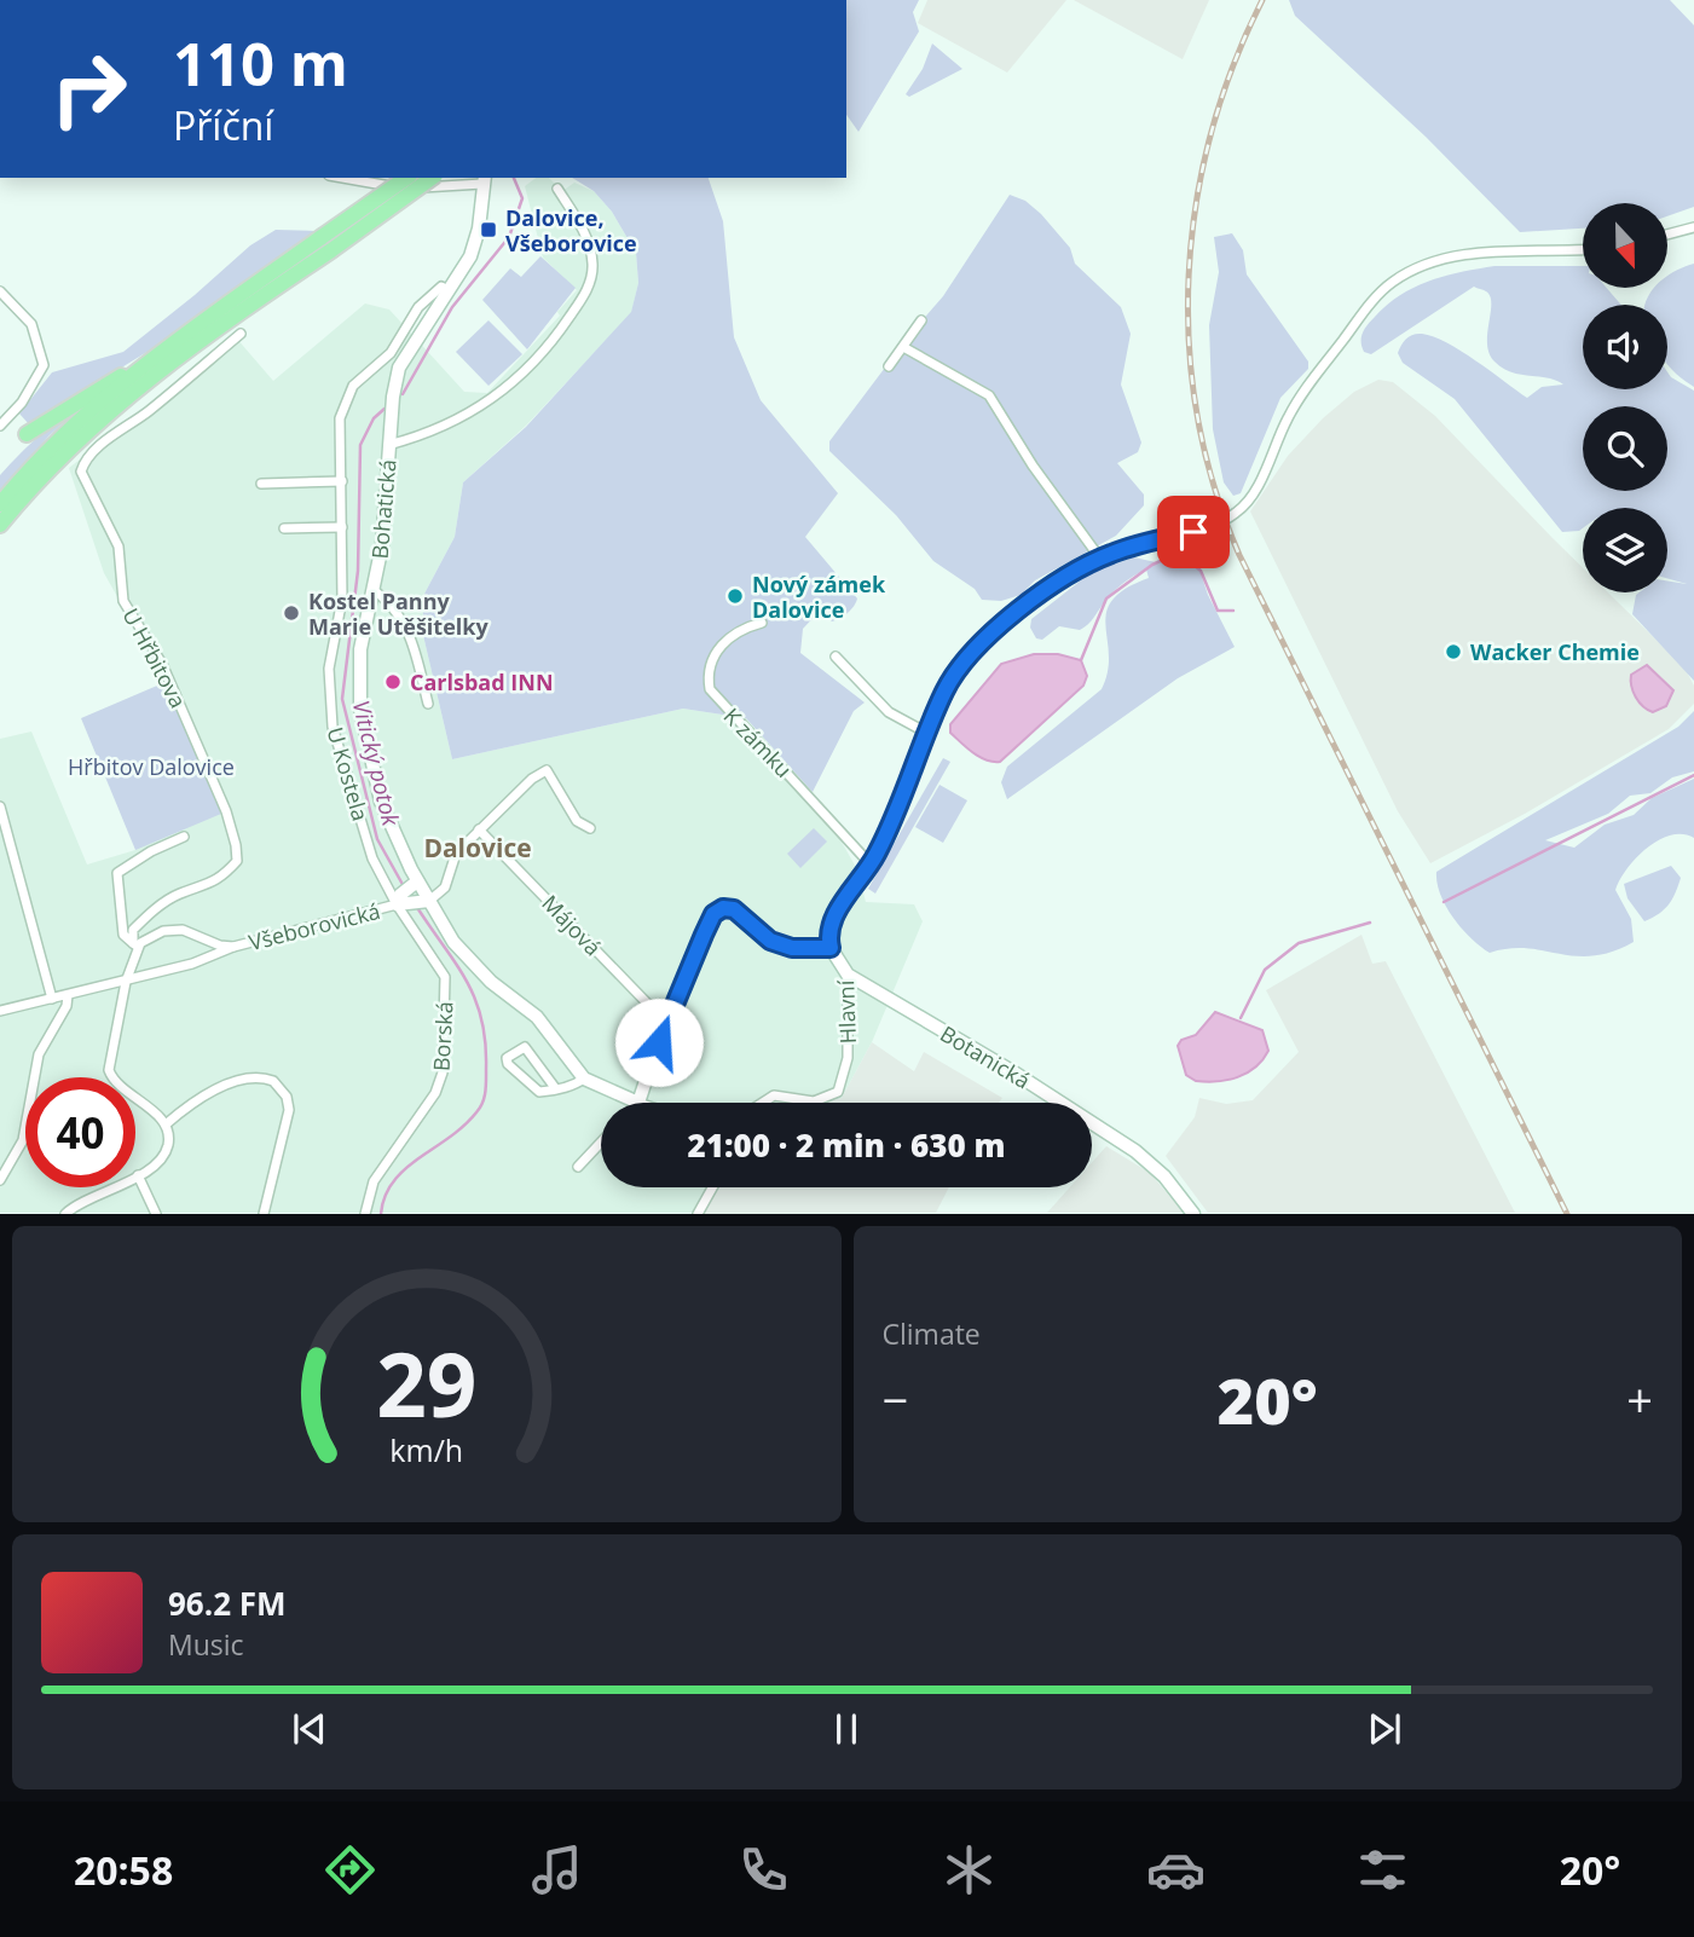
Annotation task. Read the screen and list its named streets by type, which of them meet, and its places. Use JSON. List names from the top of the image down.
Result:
{
  "streets": {
    "street": [
      "Bohatická",
      "U Hřbitova",
      "K zámku",
      "U Kostela",
      "Májová",
      "Všeborovická",
      "Hlavní",
      "Borská",
      "Botanická"
    ]
  },
  "crossings": [
    ["Bohatická", "U Kostela"],
    ["U Hřbitova", "Všeborovická"],
    ["U Kostela", "Všeborovická"],
    ["U Kostela", "Borská"],
    ["Všeborovická", "Borská"],
    ["Hlavní", "Botanická"]
  ],
  "districts": ["Dalovice"],
  "water": ["Vitický potok"],
  "parks": ["Hřbitov Dalovice"],
  "places": {
    "transit": ["Dalovice, Všeborovice"],
    "other": [
      "Nový zámek Dalovice",
      "Kostel Panny Marie Utěšitelky",
      "Wacker Chemie",
      "Carlsbad INN"
    ]
  },
  "north": "bottom",
  "page": {
    "turn": ["110 m", "Příční"],
    "limit": "40",
    "trip": "21:00 · 2 min · 630 m",
    "tile": "Climate",
    "heat": ["−", "20°", "+"],
    "song": ["96.2 FM", "Music"],
    "tabs": ["20:58", "20°"],
    "gauge": ["29", "km/h"]
  }
}
